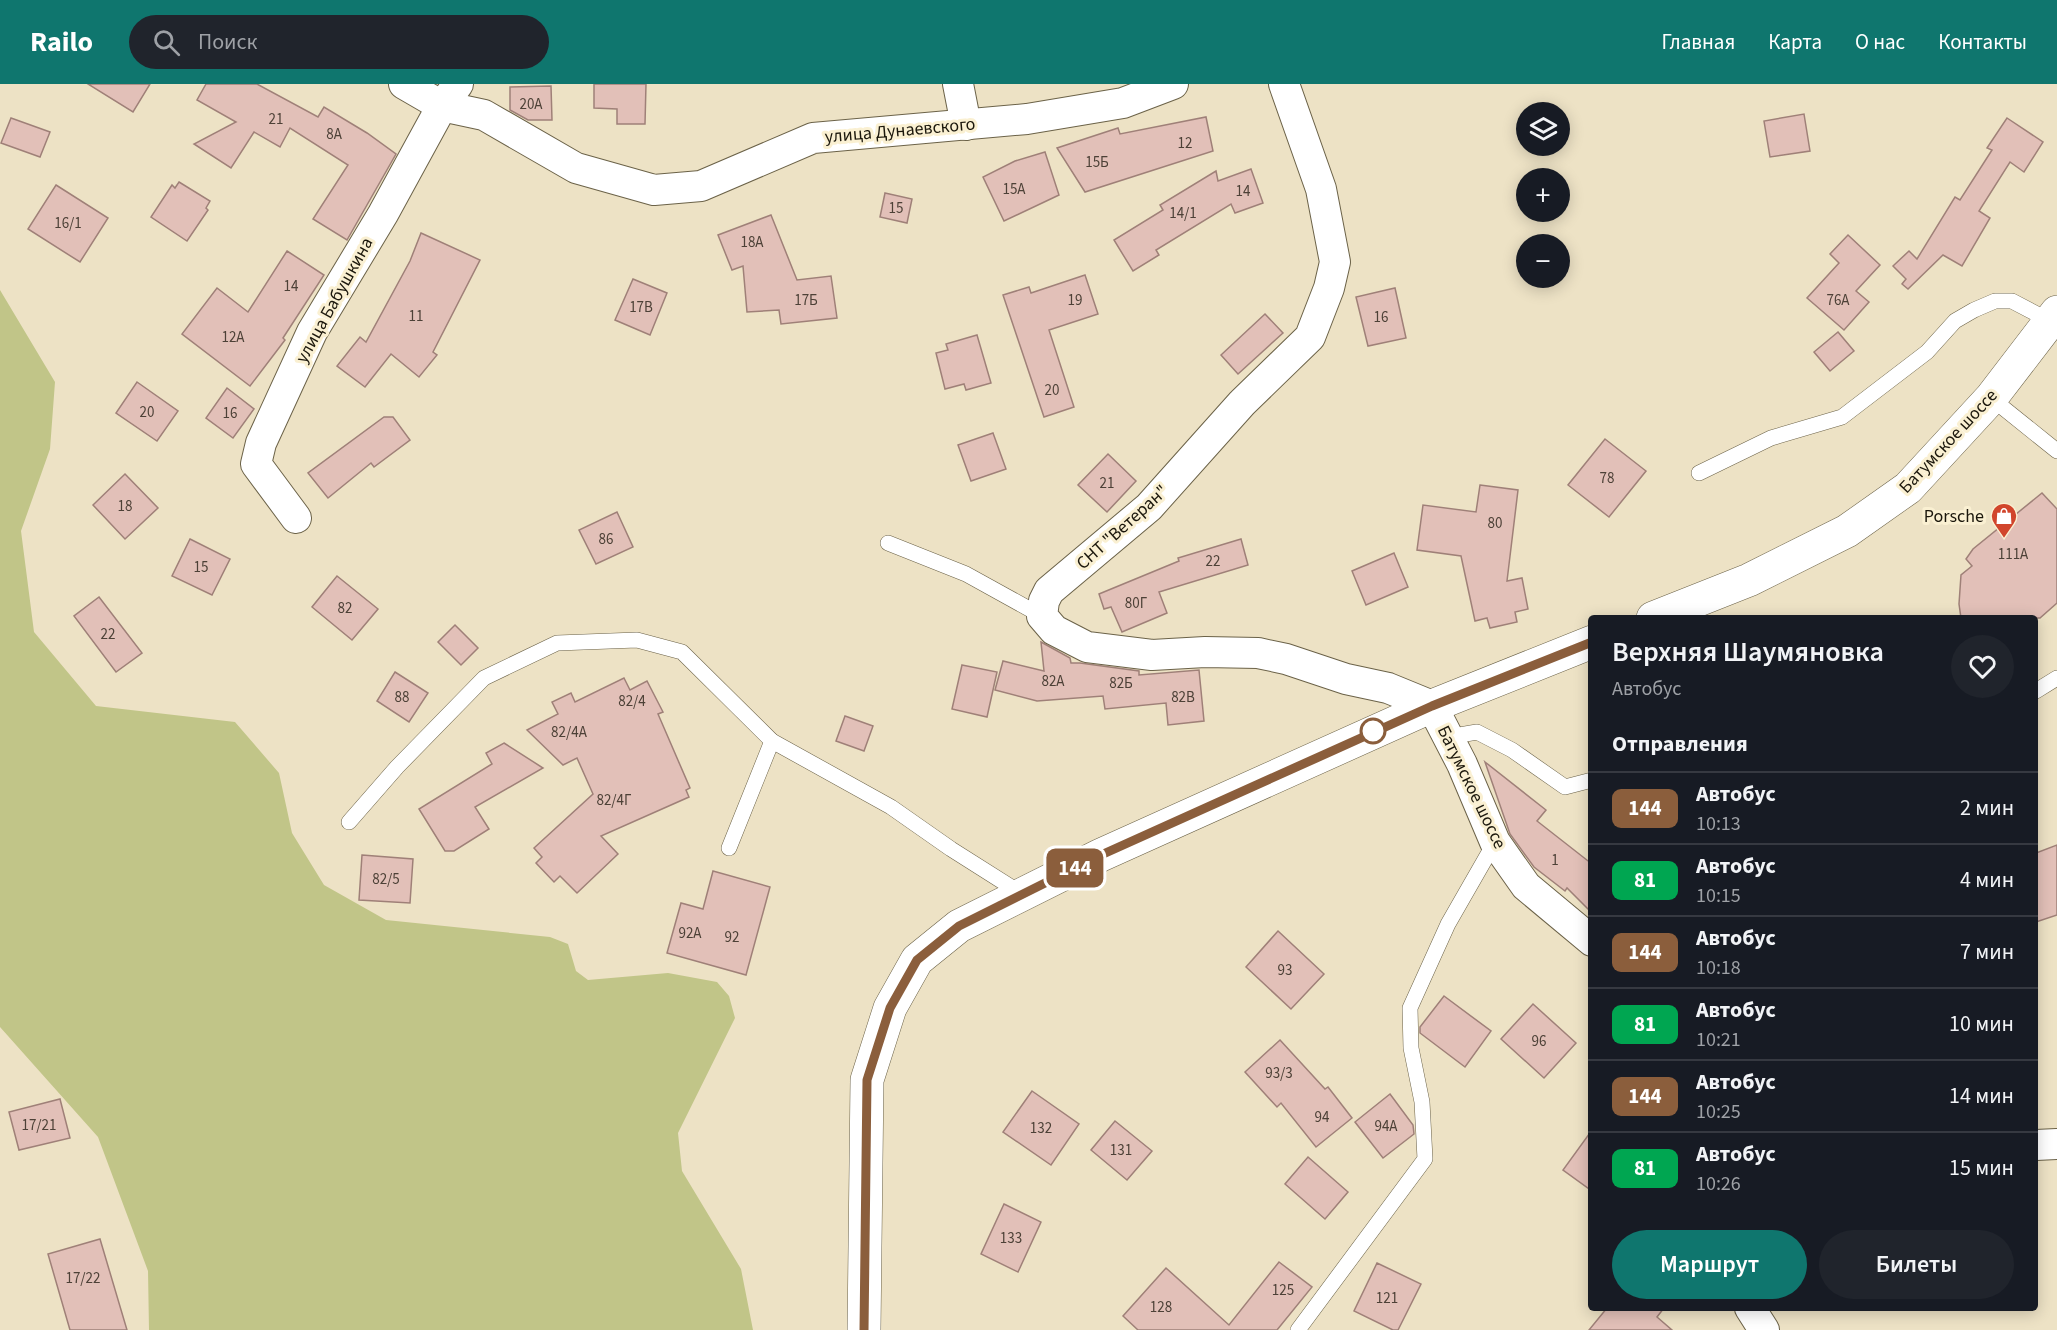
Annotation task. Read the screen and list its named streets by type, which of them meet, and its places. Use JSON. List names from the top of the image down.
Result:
{
  "streets": {
    "highway": ["Батумское шоссе"],
    "street": ["улица Дунаевского", "улица Бабушкина", "СНТ \"Ветеран\""]
  },
  "crossings": [
    ["улица Дунаевского", "улица Бабушкина"]
  ],
  "places": {
    "shop": ["Porsche"]
  },
  "lines": ["bus line 144"],
  "house_numbers": [
    "20А",
    "21",
    "8А",
    "12",
    "15Б",
    "15А",
    "14",
    "15",
    "14/1",
    "16/1",
    "18А",
    "14",
    "17Б",
    "19",
    "76А",
    "17В",
    "11",
    "16",
    "12А",
    "20",
    "20",
    "16",
    "78",
    "21",
    "18",
    "80",
    "86",
    "111А",
    "22",
    "15",
    "80Г",
    "82",
    "22",
    "82А",
    "82Б",
    "88",
    "82В",
    "82/4",
    "82/4А",
    "82/4Г",
    "1",
    "82/5",
    "92А",
    "92",
    "93",
    "96",
    "93/3",
    "94",
    "17/21",
    "94А",
    "132",
    "131",
    "133",
    "17/22",
    "125",
    "121",
    "128"
  ],
  "page": {
    "header": "Railo",
    "search": "Поиск",
    "nav": [
      "Главная",
      "Карта",
      "О нас",
      "Контакты"
    ],
    "on_map": "144",
    "map_buttons": ["+", "−"],
    "heading": [
      ["Верхняя Шаумяновка", "Автобус"],
      "Отправления"
    ],
    "list": [
      {
        "mark": "144",
        "name": "Автобус",
        "note": "10:13",
        "value": "2 мин"
      },
      {
        "mark": "81",
        "name": "Автобус",
        "note": "10:15",
        "value": "4 мин"
      },
      {
        "mark": "144",
        "name": "Автобус",
        "note": "10:18",
        "value": "7 мин"
      },
      {
        "mark": "81",
        "name": "Автобус",
        "note": "10:21",
        "value": "10 мин"
      },
      {
        "mark": "144",
        "name": "Автобус",
        "note": "10:25",
        "value": "14 мин"
      },
      {
        "mark": "81",
        "name": "Автобус",
        "note": "10:26",
        "value": "15 мин"
      }
    ],
    "buttons": ["Маршрут", "Билеты"]
  }
}
